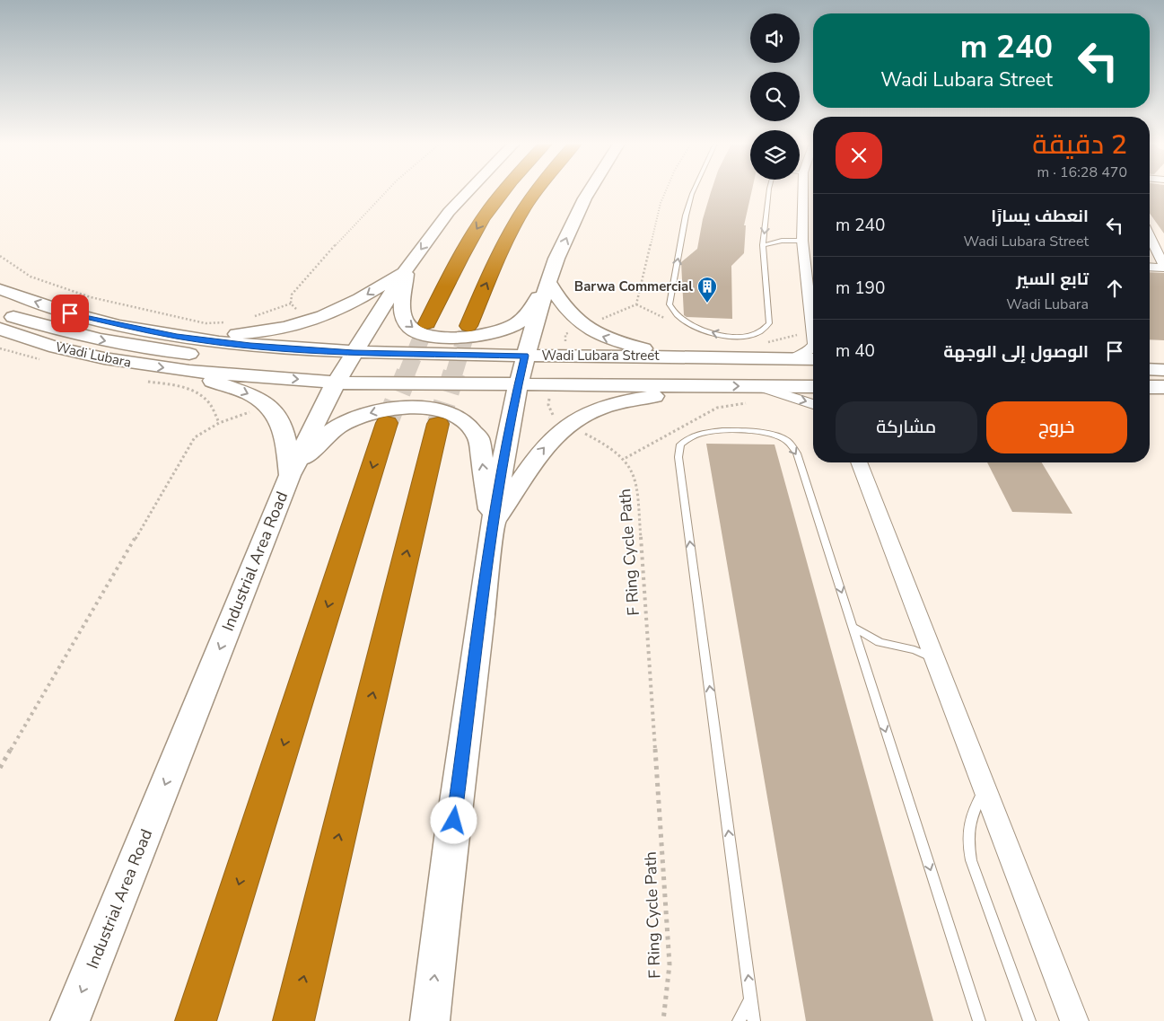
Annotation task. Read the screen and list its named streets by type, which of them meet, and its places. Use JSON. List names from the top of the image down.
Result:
{
  "streets": {
    "street": ["Wadi Lubara", "Wadi Lubara Street", "Industrial Area Road"],
    "path": ["F Ring Cycle Path"]
  },
  "crossings": [
    ["Wadi Lubara", "Wadi Lubara Street"],
    ["Wadi Lubara Street", "F Ring Cycle Path"],
    ["Wadi Lubara Street", "Industrial Area Road"]
  ],
  "one_way": ["Industrial Area Road"],
  "places": {
    "building": ["Barwa Commercial"]
  },
  "page": {
    "turn": ["240 m", "Wadi Lubara Street"],
    "heading": ["2 دقيقة", "470 m · 16:28"],
    "list": [
      {
        "name": "انعطف يسارًا",
        "note": "Wadi Lubara Street",
        "value": "240 m"
      },
      {
        "name": "تابع السير",
        "note": "Wadi Lubara",
        "value": "190 m"
      },
      {
        "name": "الوصول إلى الوجهة",
        "value": "40 m"
      }
    ],
    "buttons": ["خروج", "مشاركة"]
  }
}
